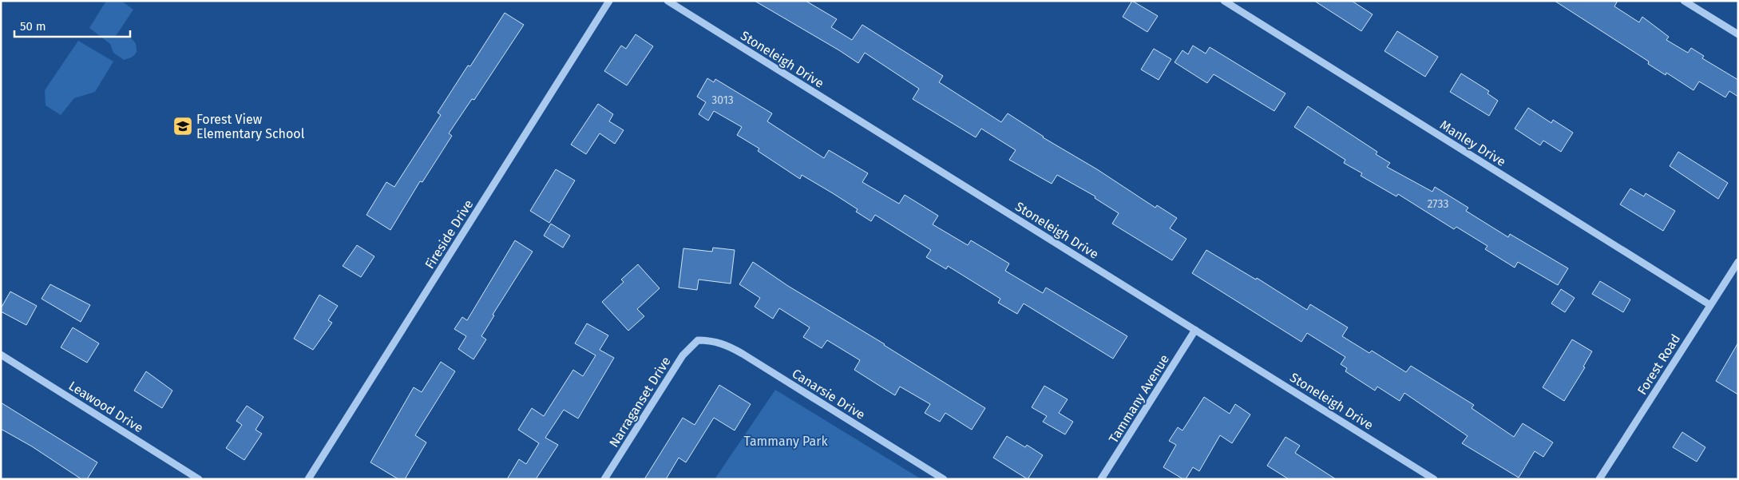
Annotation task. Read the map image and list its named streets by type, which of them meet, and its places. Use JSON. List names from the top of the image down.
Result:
{
  "streets": {
    "street": [
      "Stoneleigh Drive",
      "Manley Drive",
      "Fireside Drive",
      "Forest Road",
      "Canarsie Drive",
      "Tammany Avenue",
      "Narraganset Drive",
      "Leawood Drive"
    ]
  },
  "crossings": [
    ["Stoneleigh Drive", "Tammany Avenue"],
    ["Manley Drive", "Forest Road"],
    ["Canarsie Drive", "Narraganset Drive"]
  ],
  "parks": ["Tammany Park"],
  "places": {
    "school or university": ["Forest View Elementary School"]
  },
  "house_numbers": ["3013", "2733"],
  "scale_bar": "50 m"
}
